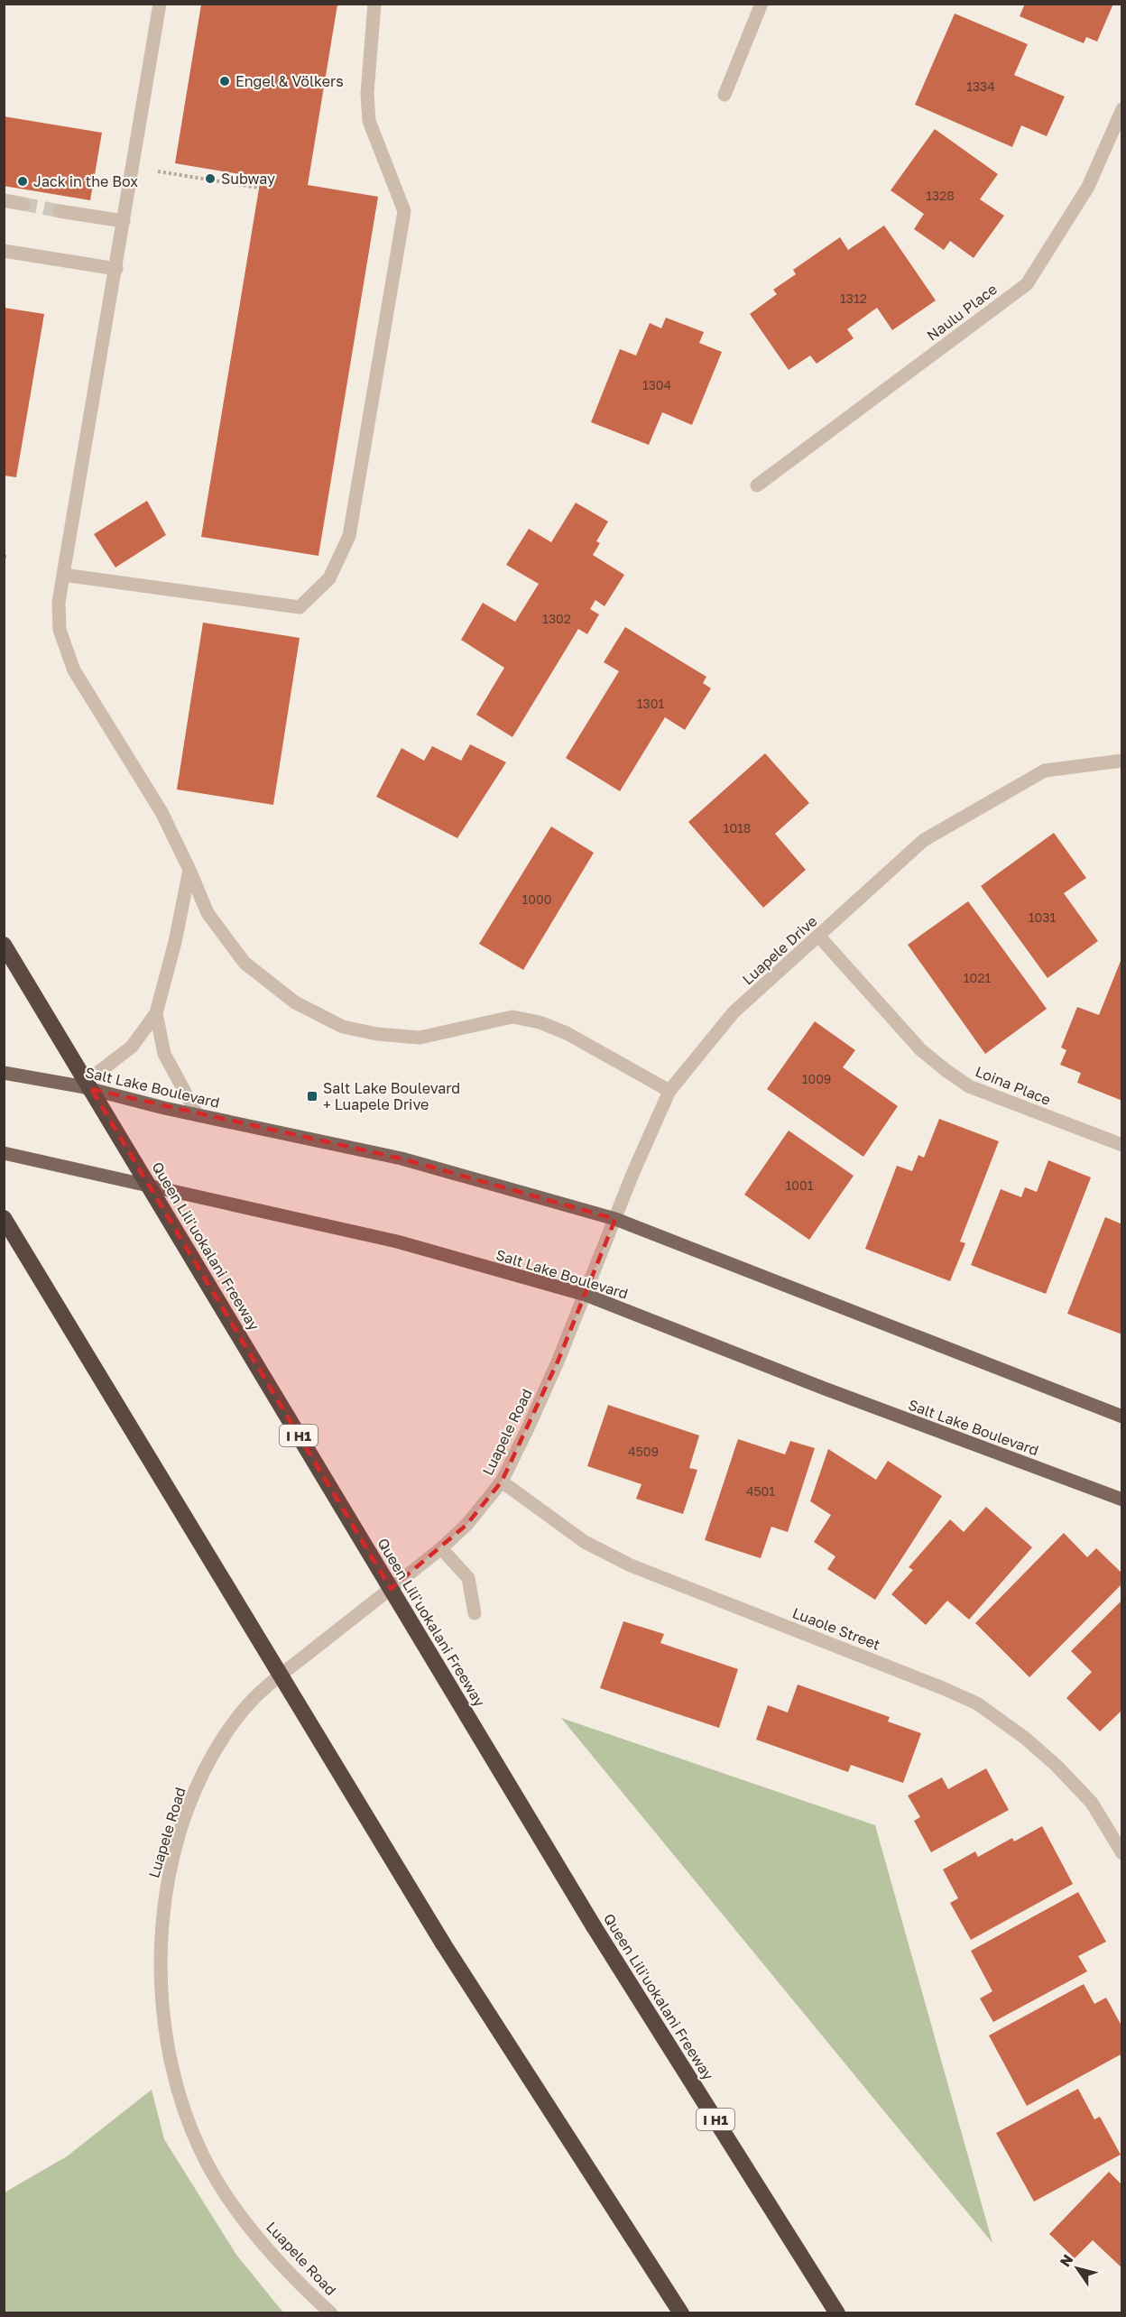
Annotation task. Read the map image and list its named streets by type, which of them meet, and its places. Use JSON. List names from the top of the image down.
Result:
{
  "streets": {
    "highway": ["Queen Liliʻuokalani Freeway", "I H1"],
    "main road": ["Salt Lake Boulevard"],
    "street": [
      "Naulu Place",
      "Luapele Drive",
      "Loina Place",
      "Luapele Road",
      "Luaole Street"
    ]
  },
  "crossings": [
    ["Luapele Drive", "Loina Place"],
    ["Luapele Drive", "Salt Lake Boulevard"],
    ["Luapele Drive", "Luapele Road"],
    ["Salt Lake Boulevard", "Luapele Road"],
    ["Luapele Road", "Luaole Street"]
  ],
  "places": {
    "other": ["Engel & Völkers", "Subway", "Jack in the Box"],
    "transit": ["Salt Lake Boulevard + Luapele Drive"]
  },
  "house_numbers": [
    "1334",
    "1328",
    "1312",
    "1304",
    "1302",
    "1301",
    "1018",
    "1000",
    "1031",
    "1021",
    "1009",
    "1001",
    "4509",
    "4501"
  ],
  "north": "top left"
}
